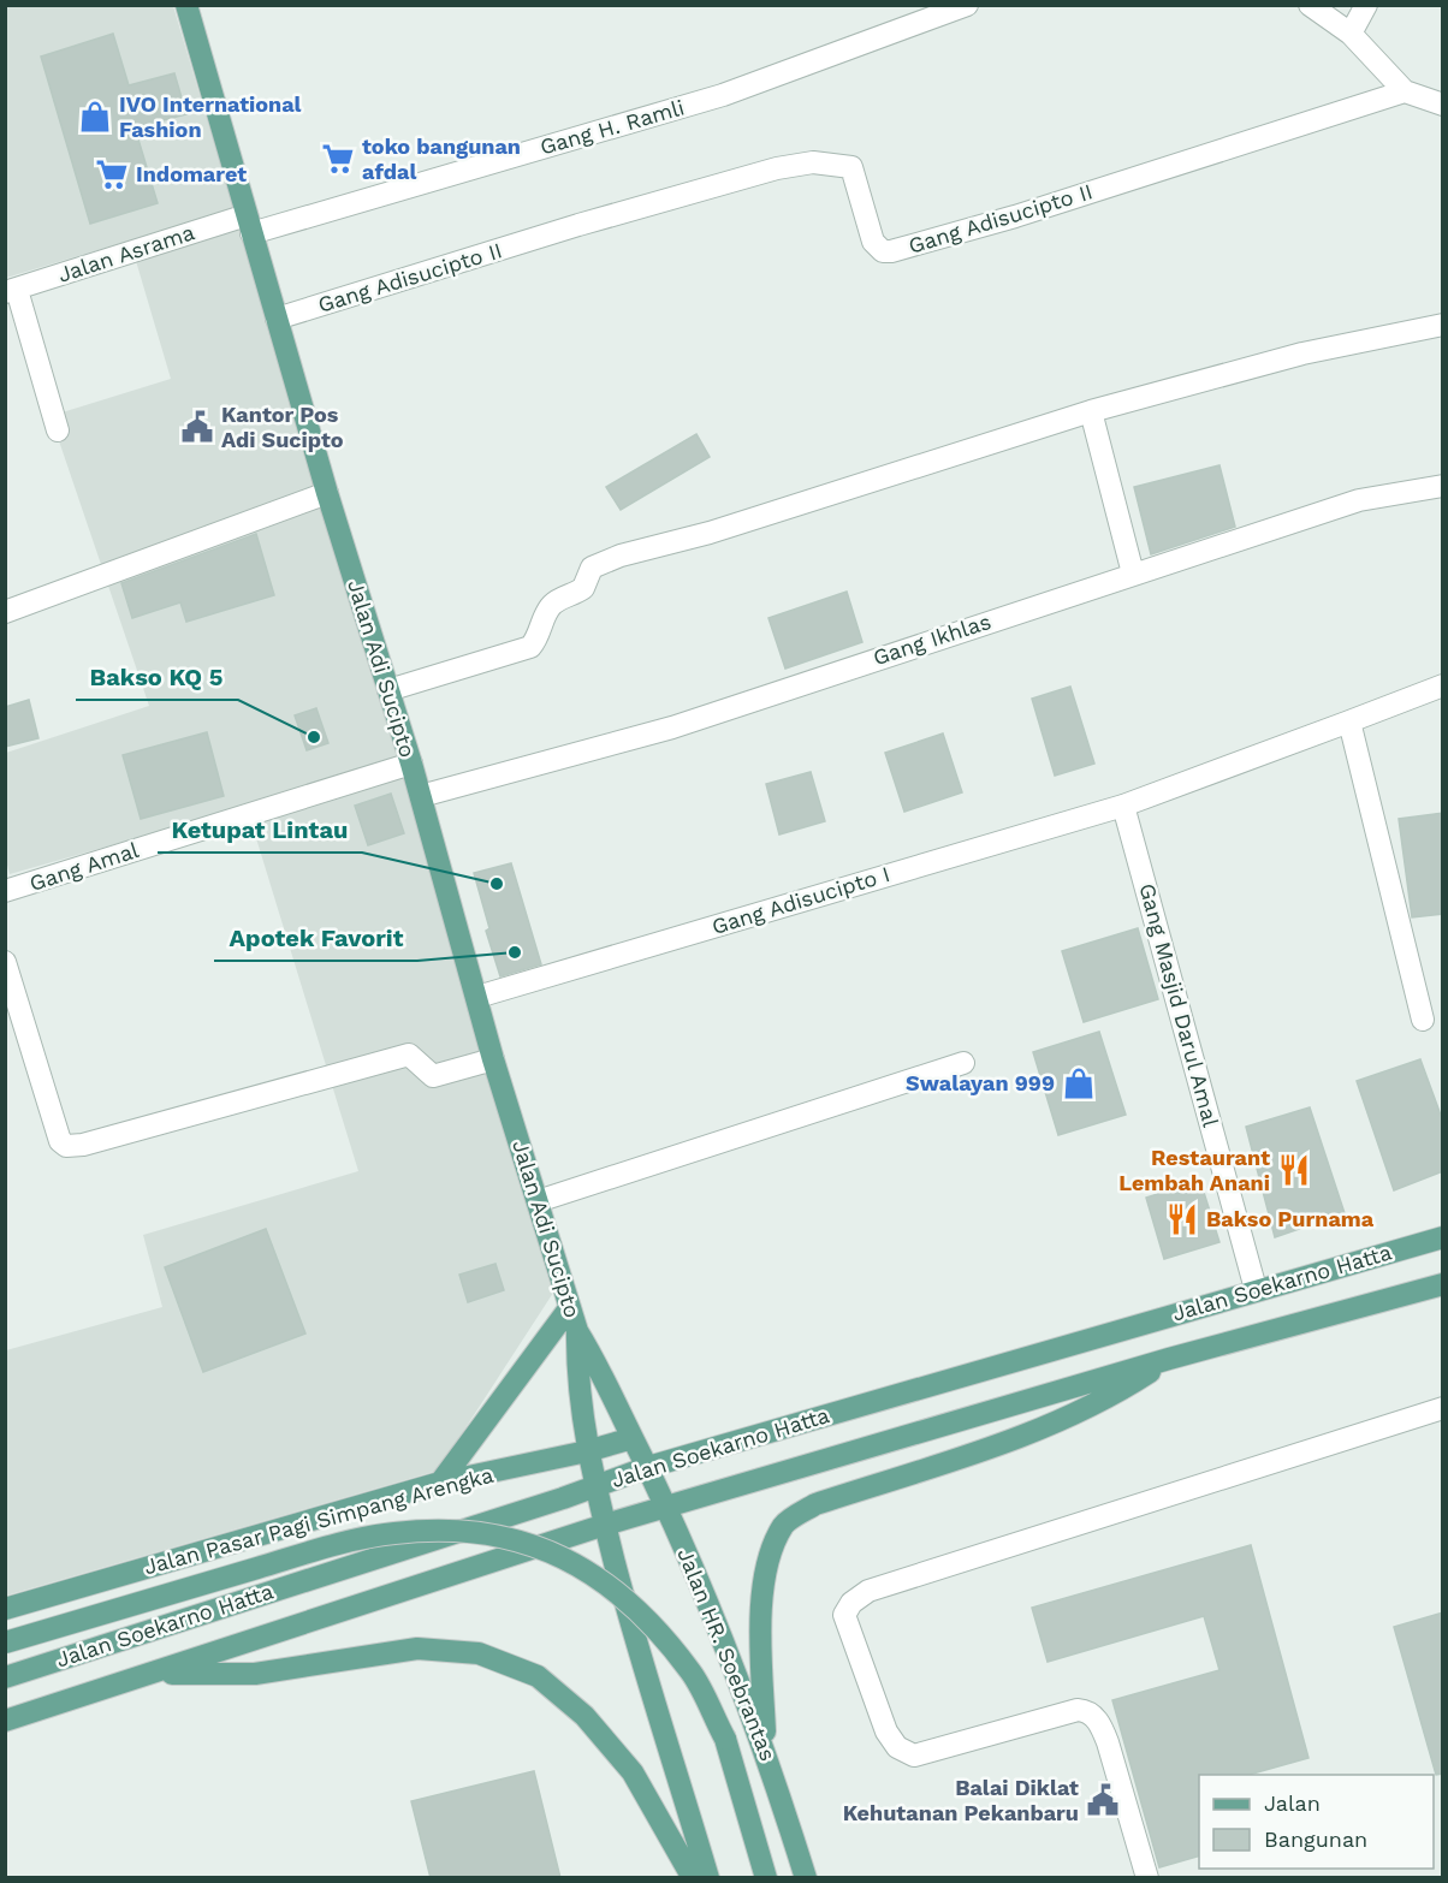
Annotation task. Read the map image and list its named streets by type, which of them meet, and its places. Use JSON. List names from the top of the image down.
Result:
{
  "streets": {
    "main road": [
      "Jalan Adi Sucipto",
      "Jalan Soekarno Hatta",
      "Jalan Pasar Pagi Simpang Arengka",
      "Jalan HR. Soebrantas"
    ],
    "street": [
      "Gang H. Ramli",
      "Gang Adisucipto II",
      "Jalan Asrama",
      "Gang Ikhlas",
      "Gang Amal",
      "Gang Adisucipto I",
      "Gang Masjid Darul Amal"
    ]
  },
  "crossings": [
    ["Gang H. Ramli", "Jalan Asrama"],
    ["Gang H. Ramli", "Jalan Adi Sucipto"],
    ["Gang Adisucipto II", "Jalan Adi Sucipto"],
    ["Jalan Asrama", "Jalan Adi Sucipto"],
    ["Gang Ikhlas", "Jalan Adi Sucipto"],
    ["Jalan Adi Sucipto", "Gang Amal"],
    ["Jalan Adi Sucipto", "Gang Adisucipto I"],
    ["Jalan Adi Sucipto", "Jalan Pasar Pagi Simpang Arengka"],
    ["Jalan Adi Sucipto", "Jalan HR. Soebrantas"],
    ["Gang Adisucipto I", "Gang Masjid Darul Amal"],
    ["Gang Masjid Darul Amal", "Jalan Soekarno Hatta"],
    ["Jalan Soekarno Hatta", "Jalan HR. Soebrantas"],
    ["Jalan Pasar Pagi Simpang Arengka", "Jalan HR. Soebrantas"]
  ],
  "places": {
    "shop": ["IVO International Fashion", "Swalayan 999"],
    "supermarket": ["toko bangunan afdal", "Indomaret"],
    "public building": ["Kantor Pos Adi Sucipto", "Balai Diklat Kehutanan Pekanbaru"],
    "other": ["Bakso KQ 5", "Ketupat Lintau", "Apotek Favorit"],
    "restaurant": ["Restaurant Lembah Anani", "Bakso Purnama"]
  },
  "legend": ["Jalan", "Bangunan"]
}
